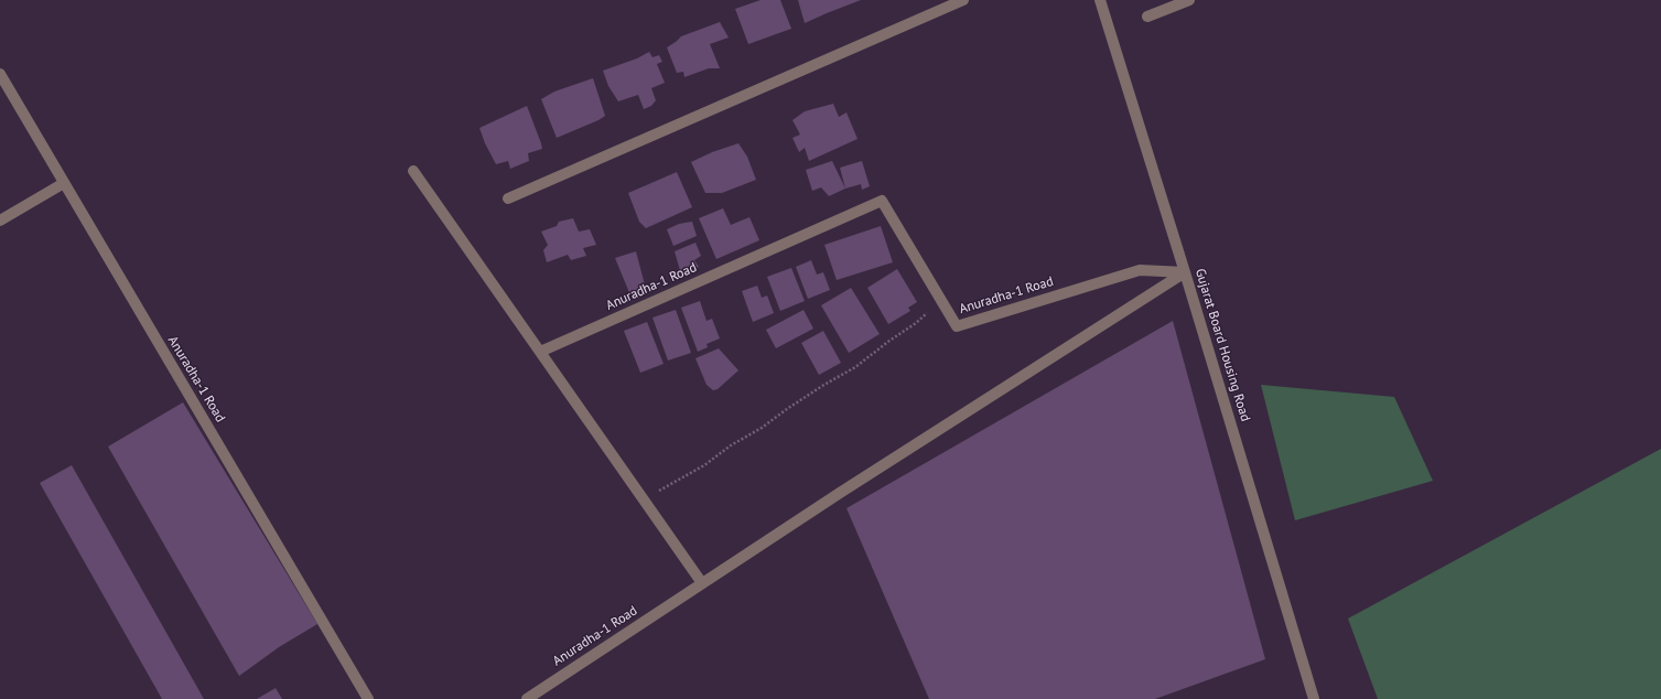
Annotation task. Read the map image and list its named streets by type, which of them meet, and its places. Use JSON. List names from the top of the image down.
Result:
{
  "streets": {
    "street": ["Anuradha-1 Road", "Gujarat Board Housing Road"]
  },
  "crossings": [
    ["Anuradha-1 Road", "Gujarat Board Housing Road"]
  ]
}
